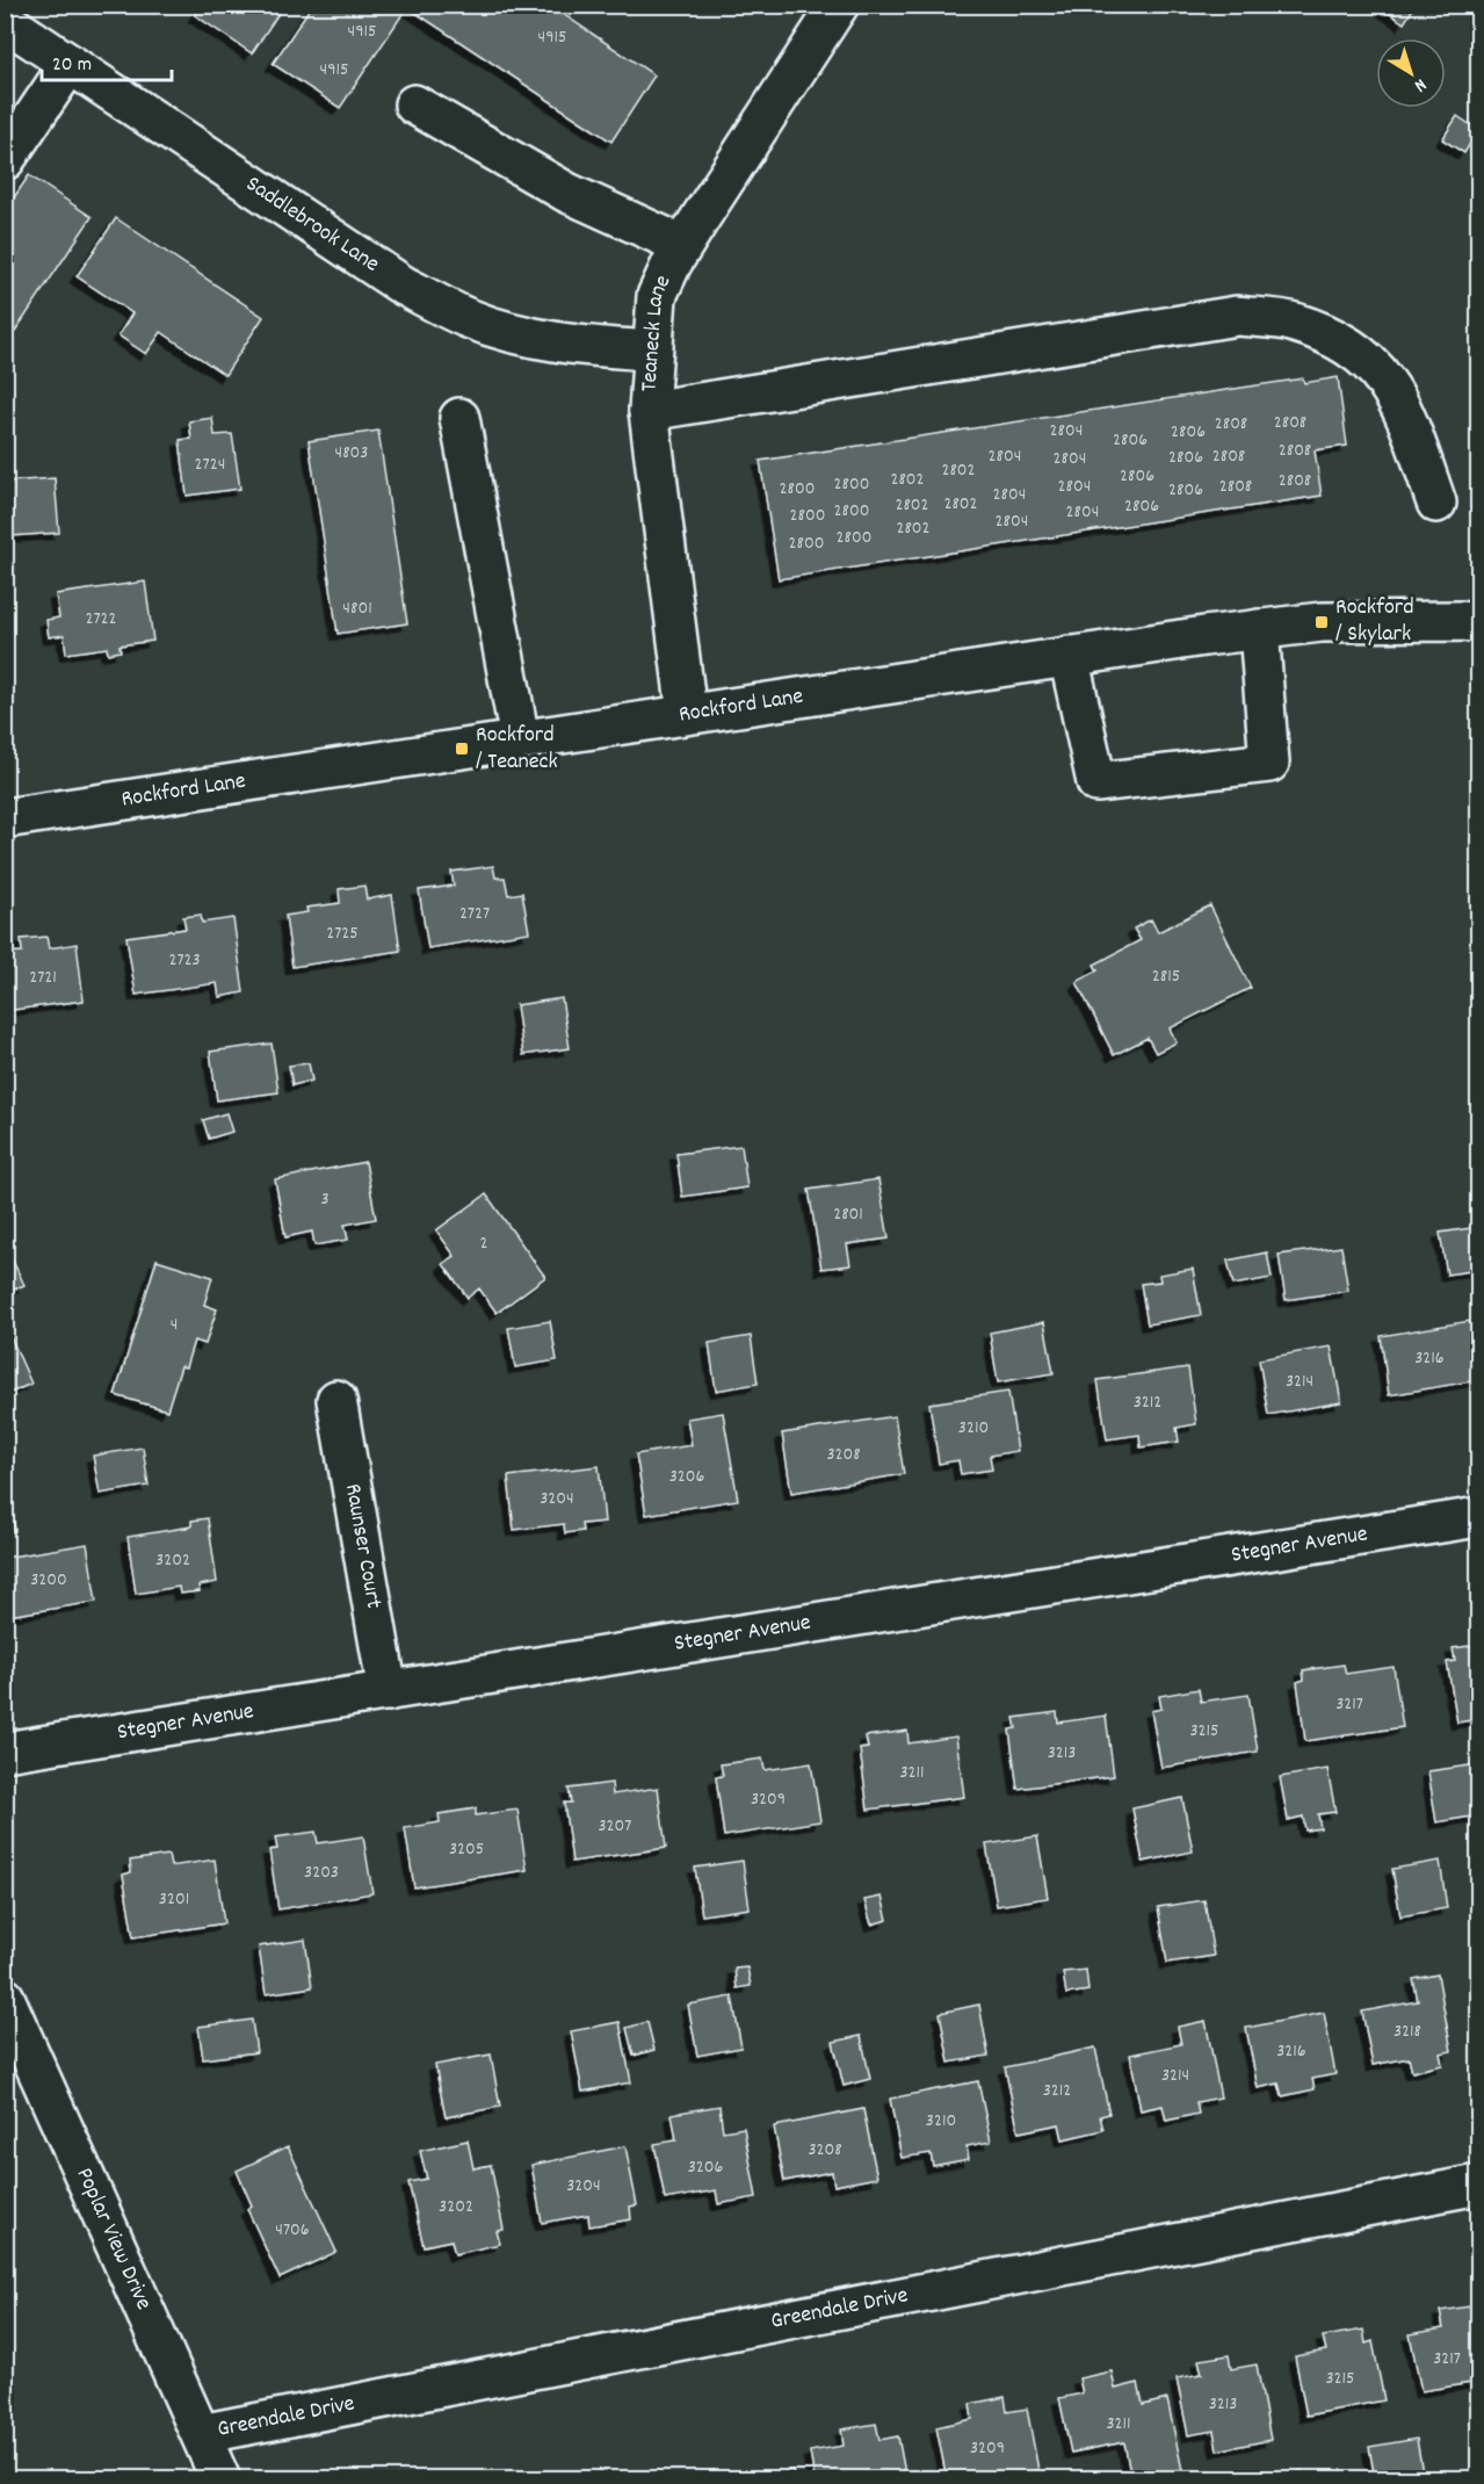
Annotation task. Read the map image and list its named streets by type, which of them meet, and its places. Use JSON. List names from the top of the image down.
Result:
{
  "streets": {
    "street": [
      "Saddlebrook Lane",
      "Teaneck Lane",
      "Rockford Lane",
      "Raunser Court",
      "Stegner Avenue",
      "Poplar View Drive",
      "Greendale Drive"
    ]
  },
  "crossings": [
    ["Saddlebrook Lane", "Teaneck Lane"],
    ["Teaneck Lane", "Rockford Lane"],
    ["Raunser Court", "Stegner Avenue"],
    ["Poplar View Drive", "Greendale Drive"]
  ],
  "places": {
    "transit": ["Rockford / Skylark", "Rockford / Teaneck"]
  },
  "house_numbers": [
    "4915",
    "4915",
    "4915",
    "2808",
    "2808",
    "2804",
    "2806",
    "2806",
    "2808",
    "4803",
    "2804",
    "2808",
    "2806",
    "2804",
    "2724",
    "2802",
    "2806",
    "2802",
    "2808",
    "2800",
    "2804",
    "2808",
    "2800",
    "2806",
    "2804",
    "2802",
    "2802",
    "2806",
    "2800",
    "2804",
    "2800",
    "2804",
    "2802",
    "2800",
    "2800",
    "4801",
    "2722",
    "2727",
    "2725",
    "2723",
    "2815",
    "2721",
    "3",
    "2801",
    "2",
    "4",
    "3216",
    "3214",
    "3212",
    "3210",
    "3208",
    "3206",
    "3204",
    "3202",
    "3200",
    "3217",
    "3215",
    "3213",
    "3211",
    "3209",
    "3207",
    "3205",
    "3203",
    "3201",
    "3218",
    "3216",
    "3214",
    "3212",
    "3210",
    "3208",
    "3206",
    "3204",
    "3202",
    "4706",
    "3217",
    "3215",
    "3213",
    "3211",
    "3209"
  ],
  "scale_bar": "20 m",
  "north": "bottom right"
}
